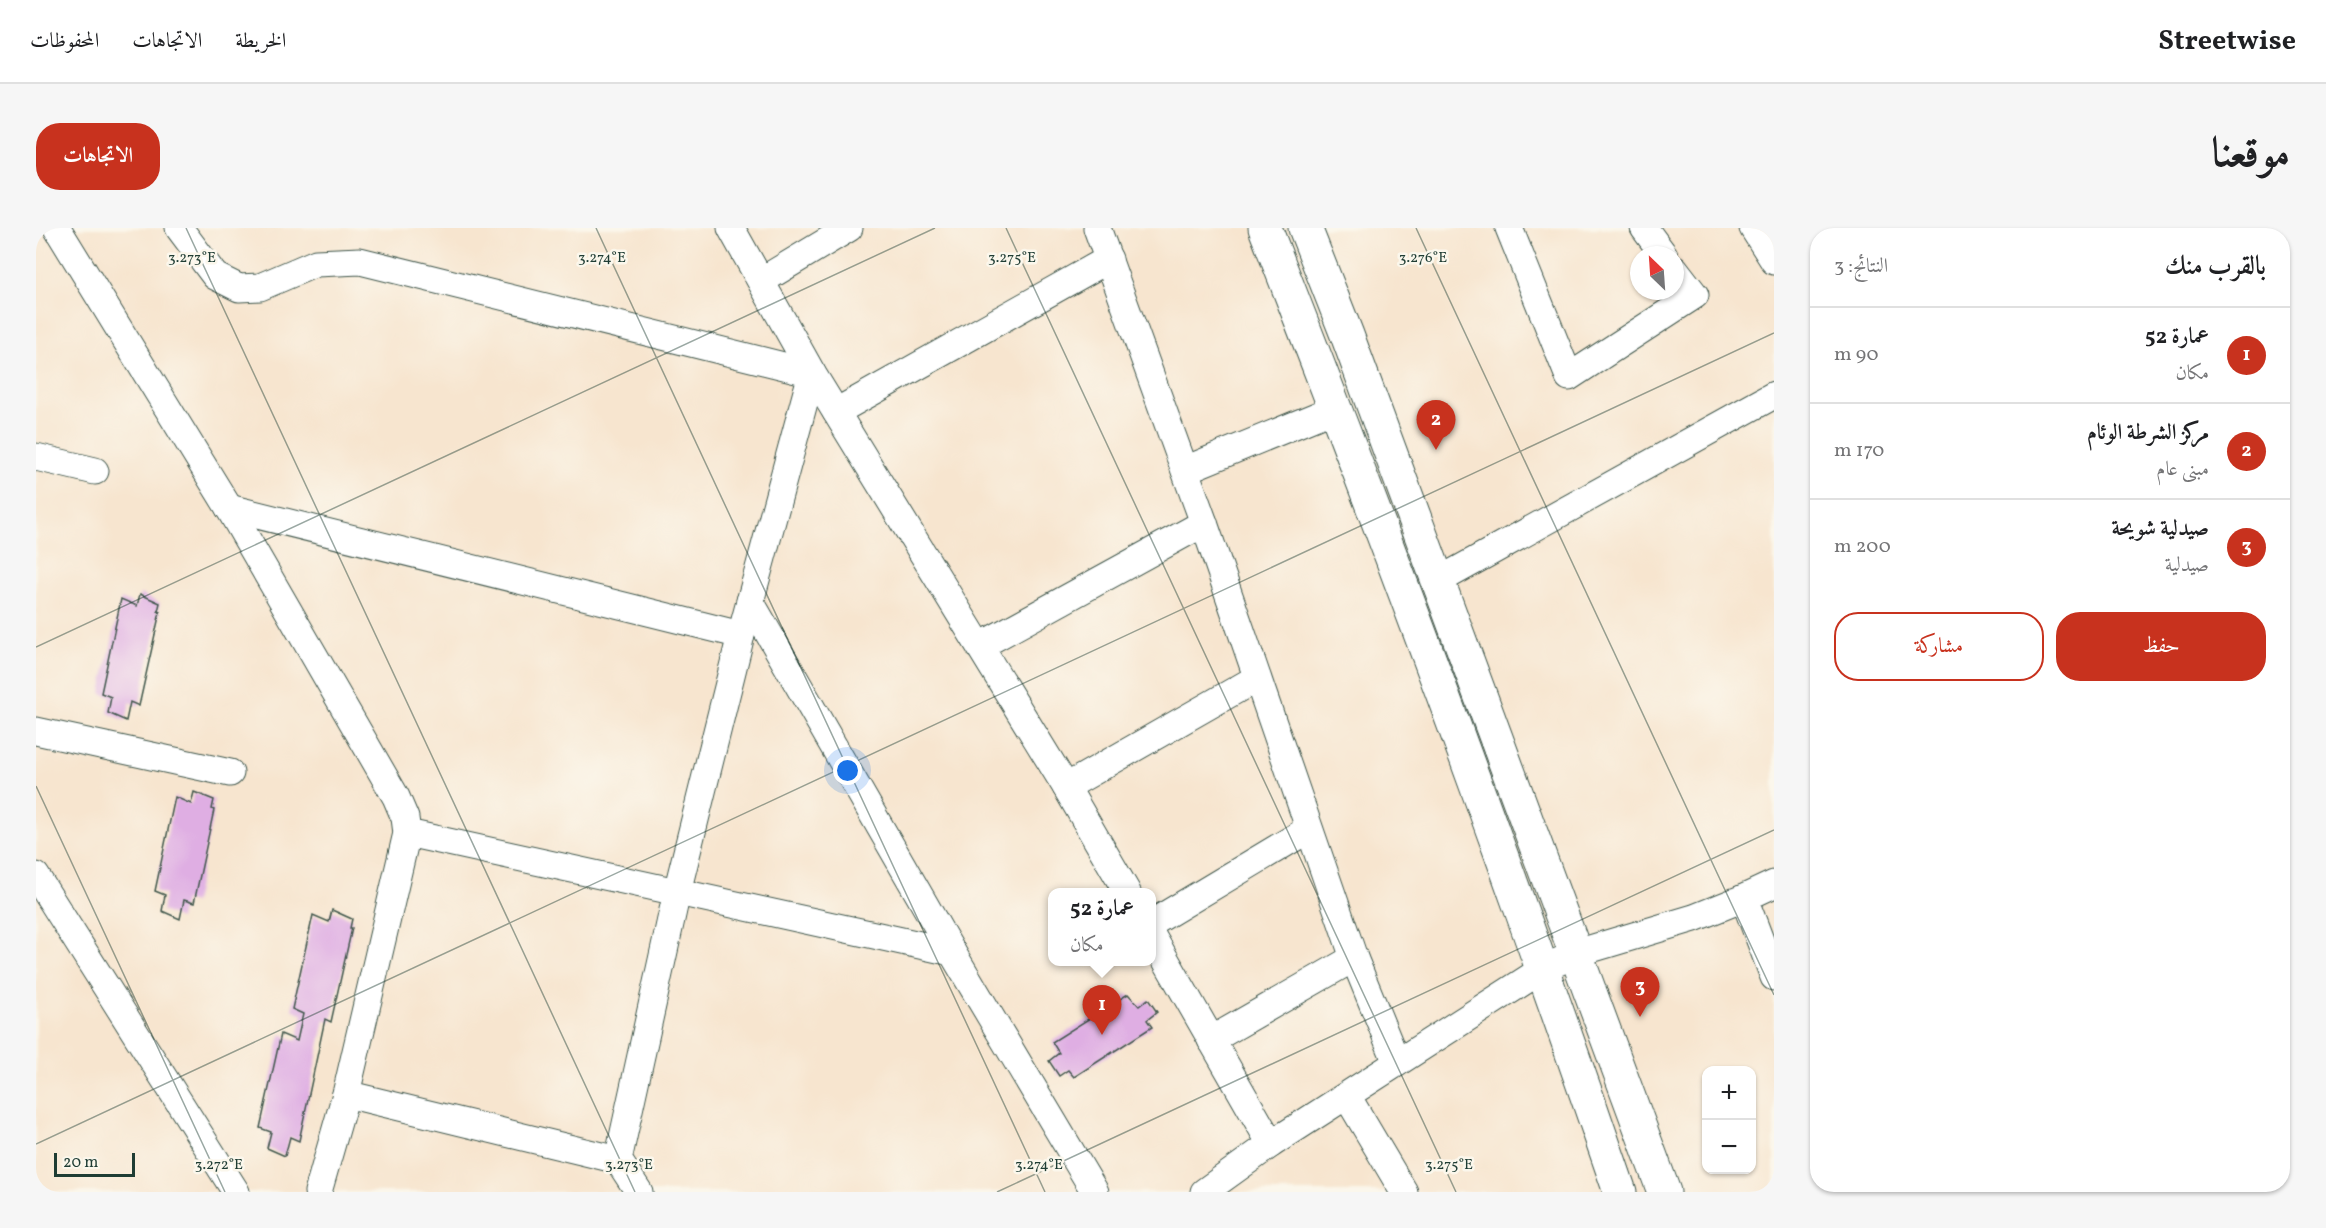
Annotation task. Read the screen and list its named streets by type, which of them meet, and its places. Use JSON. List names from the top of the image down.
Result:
{
  "scale_bar": "20 m",
  "north": "top left",
  "page": {
    "header": "Streetwise",
    "nav": ["الخريطة", "الاتجاهات", "المحفوظات"],
    "title": "موقعنا",
    "buttons": [
      "الاتجاهات",
      ["حفظ", "مشاركة"]
    ],
    "heading": ["بالقرب منك", "النتائج: 3"],
    "list": [
      {
        "mark": "1",
        "name": "عمارة 52",
        "note": "مكان",
        "value": "90 m"
      },
      {
        "mark": "2",
        "name": "مركز الشرطة الوئام",
        "note": "مبنى عام",
        "value": "170 m"
      },
      {
        "mark": "3",
        "name": "صيدلية شويحة",
        "note": "صيدلية",
        "value": "200 m"
      }
    ],
    "pins": ["2", "3", "1"],
    "popup": ["عمارة 52", "مكان"],
    "map_buttons": ["+", "−"],
    "scale": "20 m"
  },
  "coordinates": [
    "3.276°E",
    "3.273°E",
    "3.274°E",
    "3.275°E",
    "3.272°E"
  ]
}
